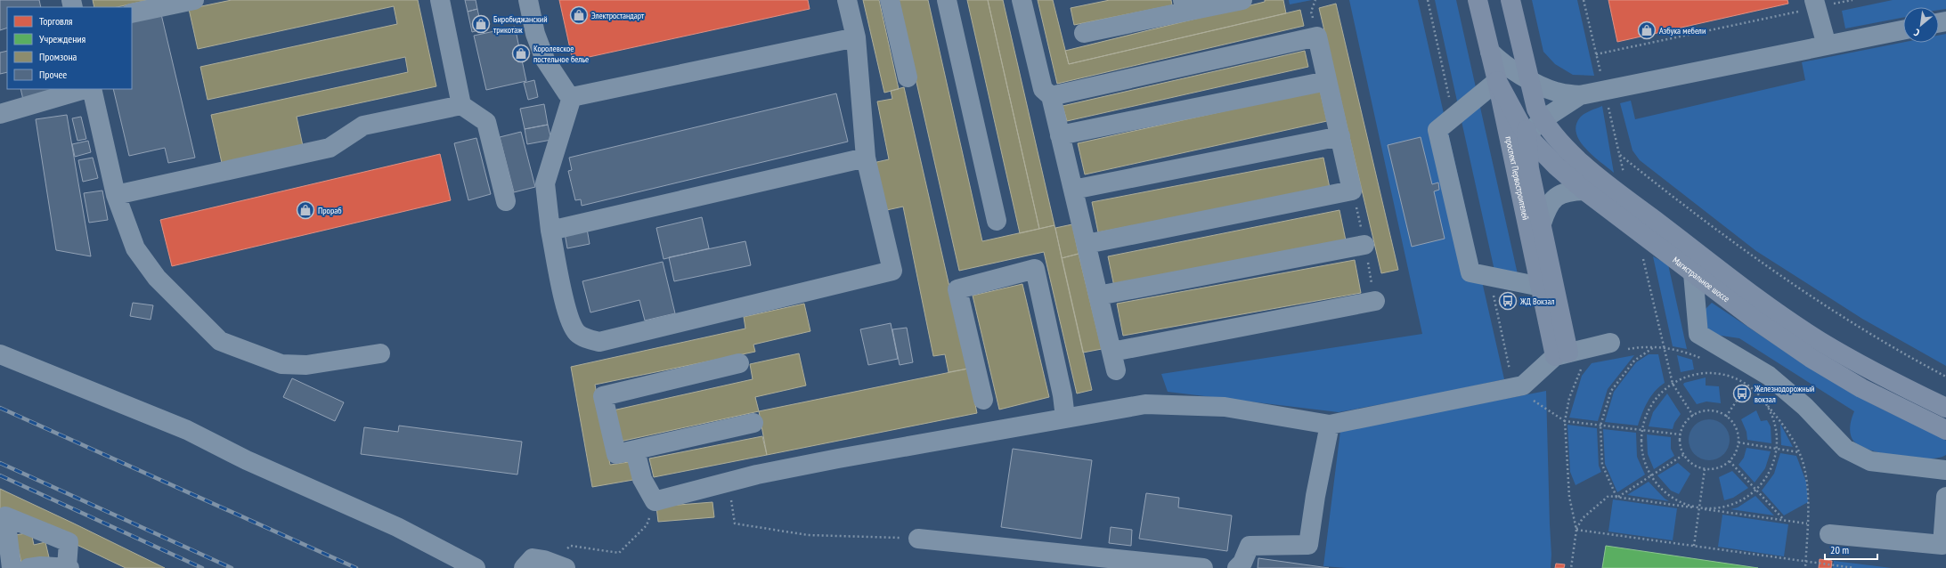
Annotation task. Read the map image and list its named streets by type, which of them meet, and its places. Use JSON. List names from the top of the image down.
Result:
{
  "streets": {
    "main road": ["проспект Первостроителей", "Магистральное шоссе"]
  },
  "crossings": [
    ["проспект Первостроителей", "Магистральное шоссе"]
  ],
  "places": {
    "shop": [
      "Электростандарт",
      "Биробиджанский трикотаж",
      "Азбука мебели",
      "Королевское постельное белье",
      "Прораб"
    ],
    "bus stop": ["ЖД Вокзал", "Железнодорожный вокзал"]
  },
  "legend": [
    "Торговля",
    "Учреждения",
    "Промзона",
    "Прочее"
  ],
  "scale_bar": "20 m",
  "north": "bottom left"
}
